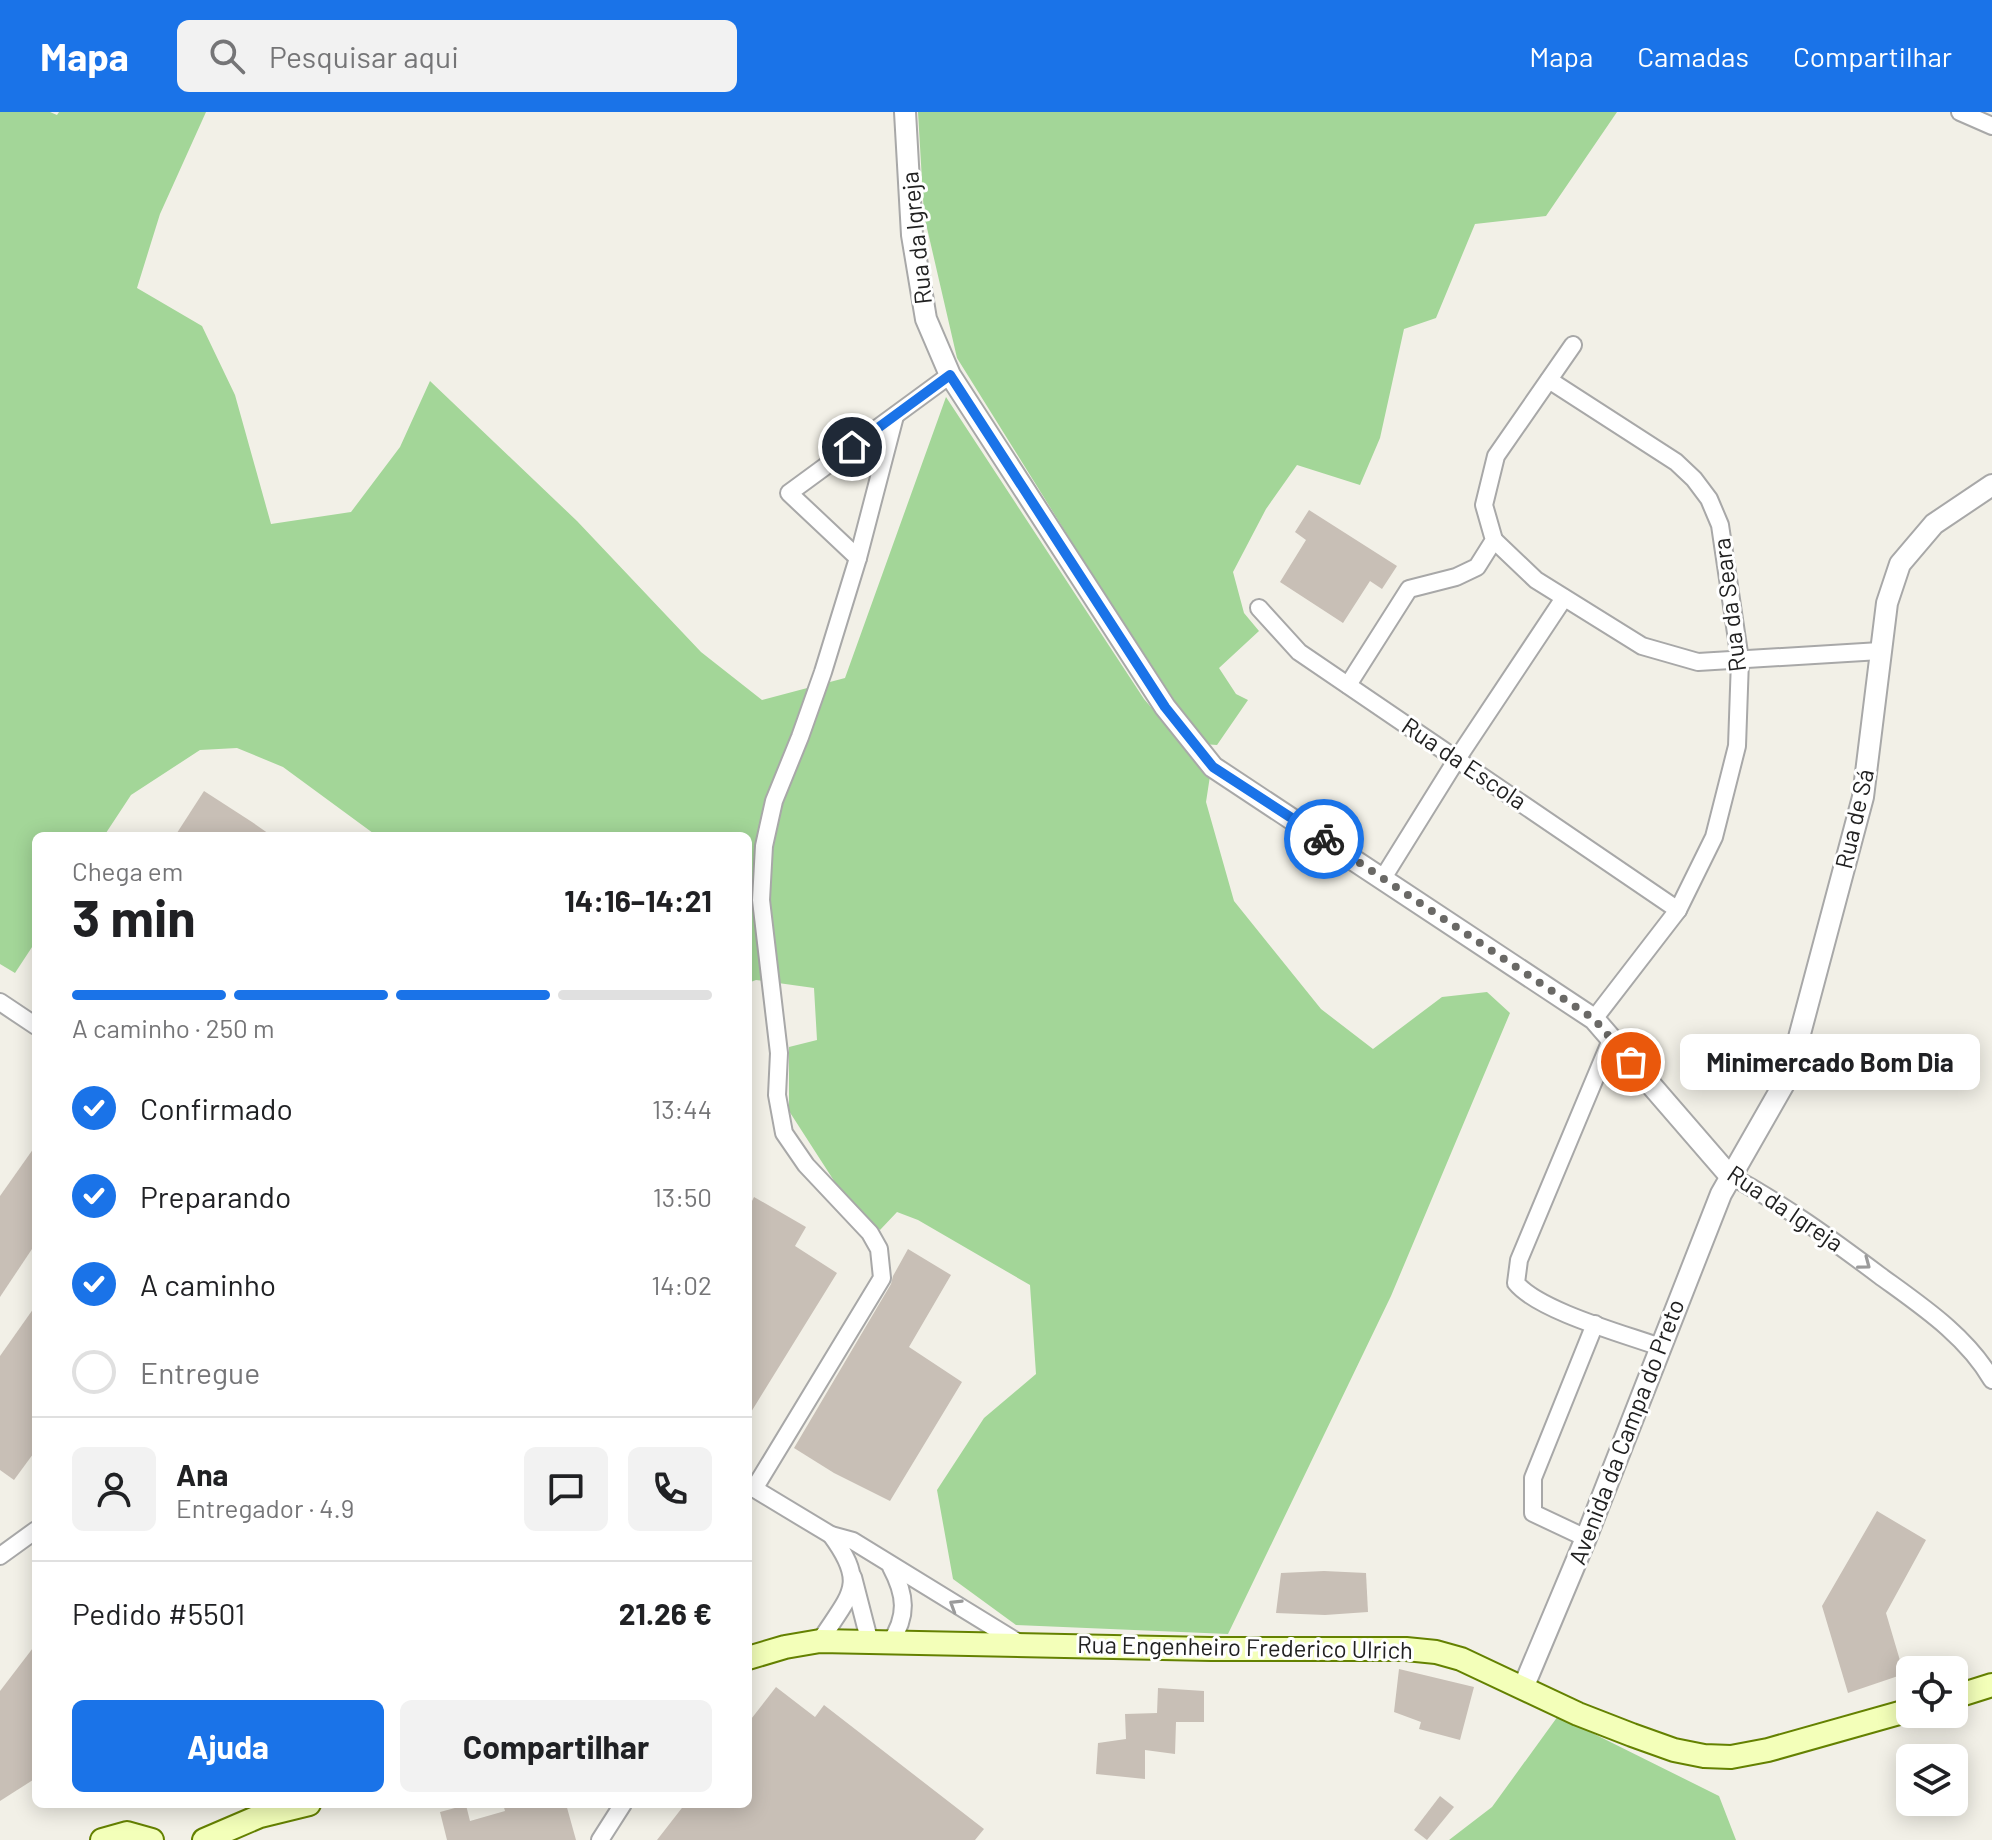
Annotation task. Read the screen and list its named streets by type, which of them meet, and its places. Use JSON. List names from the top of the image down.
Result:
{
  "streets": {
    "main road": ["Rua Engenheiro Frederico Ulrich"],
    "street": [
      "Rua da Igreja",
      "Rua da Seara",
      "Rua da Escola",
      "Rua de Sá",
      "Avenida da Campa do Preto"
    ]
  },
  "crossings": [
    ["Rua da Igreja", "Rua da Seara"],
    ["Rua da Igreja", "Rua de Sá"],
    ["Rua da Igreja", "Avenida da Campa do Preto"],
    ["Rua da Seara", "Rua da Escola"],
    ["Rua de Sá", "Avenida da Campa do Preto"],
    ["Avenida da Campa do Preto", "Rua Engenheiro Frederico Ulrich"]
  ],
  "places": ["Minimercado Bom Dia"],
  "page": {
    "header": "Mapa",
    "search": "Pesquisar aqui",
    "nav": ["Mapa", "Camadas", "Compartilhar"],
    "heading": ["3 min", "Chega em", "14:16–14:21"],
    "panel": [
      "Ana",
      "Entregador · 4.9",
      "Pedido #5501",
      "21.26 €"
    ],
    "bar": "A caminho · 250 m",
    "bubble": "Minimercado Bom Dia",
    "list": [
      ["Confirmado", "13:44"],
      ["Preparando", "13:50"],
      ["A caminho", "14:02"],
      "Entregue"
    ],
    "buttons": ["Ajuda", "Compartilhar"]
  }
}
